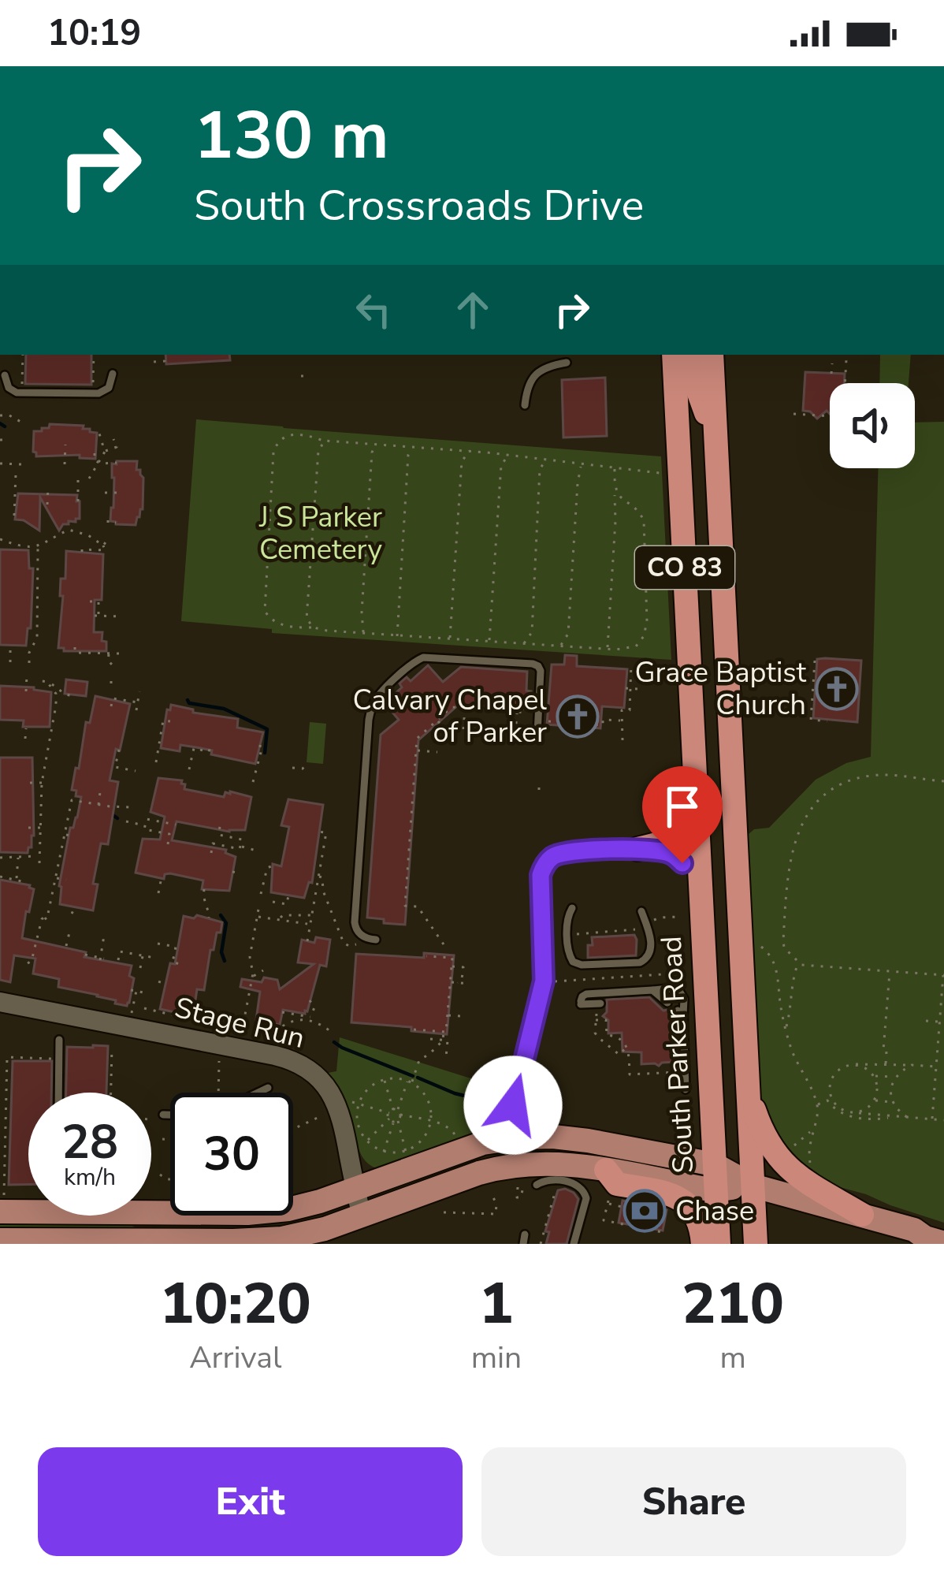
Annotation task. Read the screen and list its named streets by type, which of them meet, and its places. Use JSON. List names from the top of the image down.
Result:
{
  "streets": {
    "highway": ["CO 83", "South Parker Road"],
    "street": ["Stage Run"]
  },
  "parks": ["J S Parker Cemetery"],
  "places": {
    "church": ["Grace Baptist Church", "Calvary Chapel of Parker"],
    "bank": ["Chase"]
  },
  "page": {
    "status": "10:19",
    "turn": ["130 m", "South Crossroads Drive"],
    "speed": "28 km/h",
    "limit": "30",
    "eta": [
      "10:20",
      "Arrival",
      "1",
      "min",
      "210",
      "m"
    ],
    "buttons": ["Exit", "Share"]
  }
}
